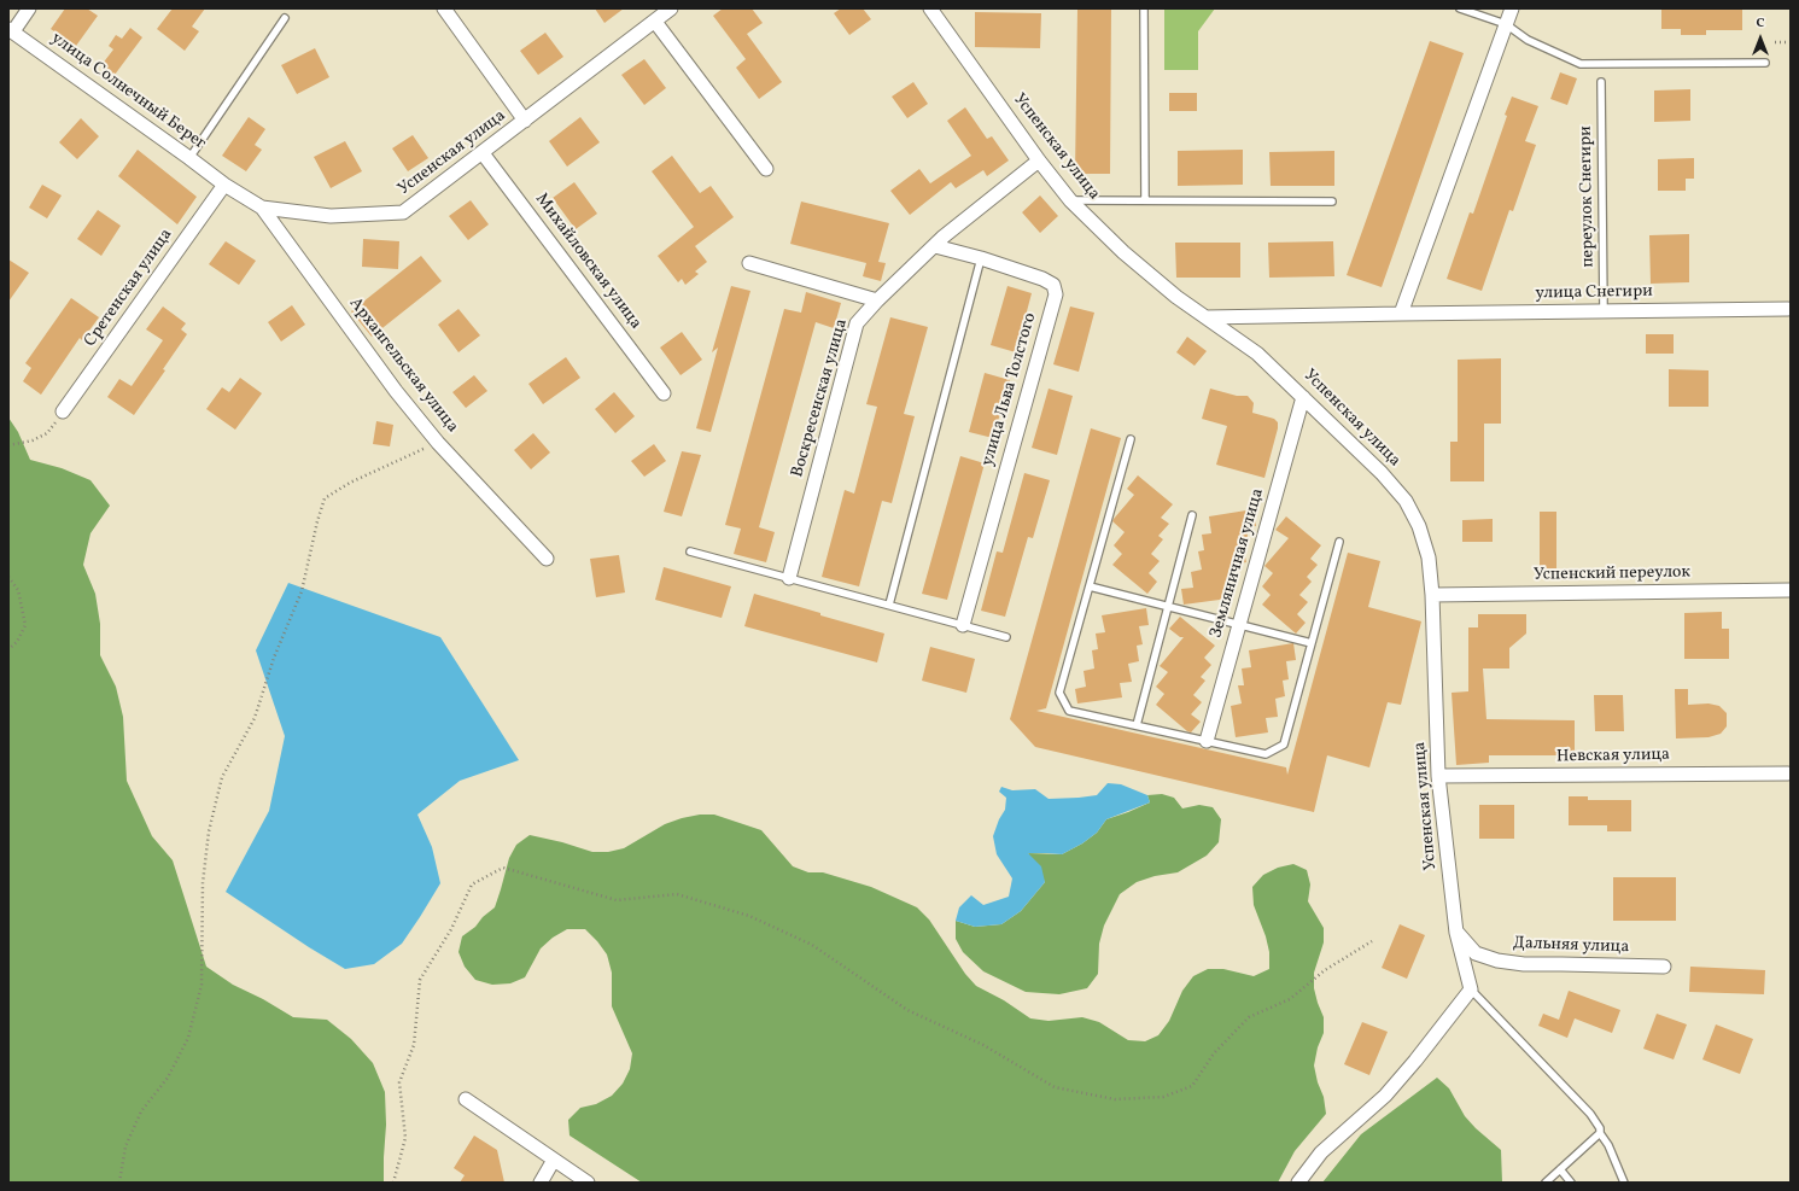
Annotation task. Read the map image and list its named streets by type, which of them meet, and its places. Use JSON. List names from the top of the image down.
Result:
{
  "streets": {
    "street": [
      "улица Солнечный Берег",
      "Успенская улица",
      "Михайловская улица",
      "Сретенская улица",
      "улица Снегири",
      "Архангельская улица",
      "улица Льва Толстого",
      "Воскресенская улица",
      "Земляничная улица",
      "Успенский переулок",
      "Невская улица",
      "Дальняя улица"
    ],
    "lane": ["переулок Снегири"]
  },
  "crossings": [
    ["улица Солнечный Берег", "Успенская улица"],
    ["улица Солнечный Берег", "Сретенская улица"],
    ["Успенская улица", "Михайловская улица"],
    ["Успенская улица", "Сретенская улица"],
    ["Успенская улица", "улица Снегири"],
    ["Успенская улица", "Архангельская улица"],
    ["Успенская улица", "Воскресенская улица"],
    ["Успенская улица", "Земляничная улица"],
    ["Успенская улица", "Успенский переулок"],
    ["Успенская улица", "Невская улица"],
    ["Успенская улица", "Дальняя улица"],
    ["переулок Снегири", "улица Снегири"],
    ["улица Льва Толстого", "Воскресенская улица"]
  ],
  "north": "top"
}
